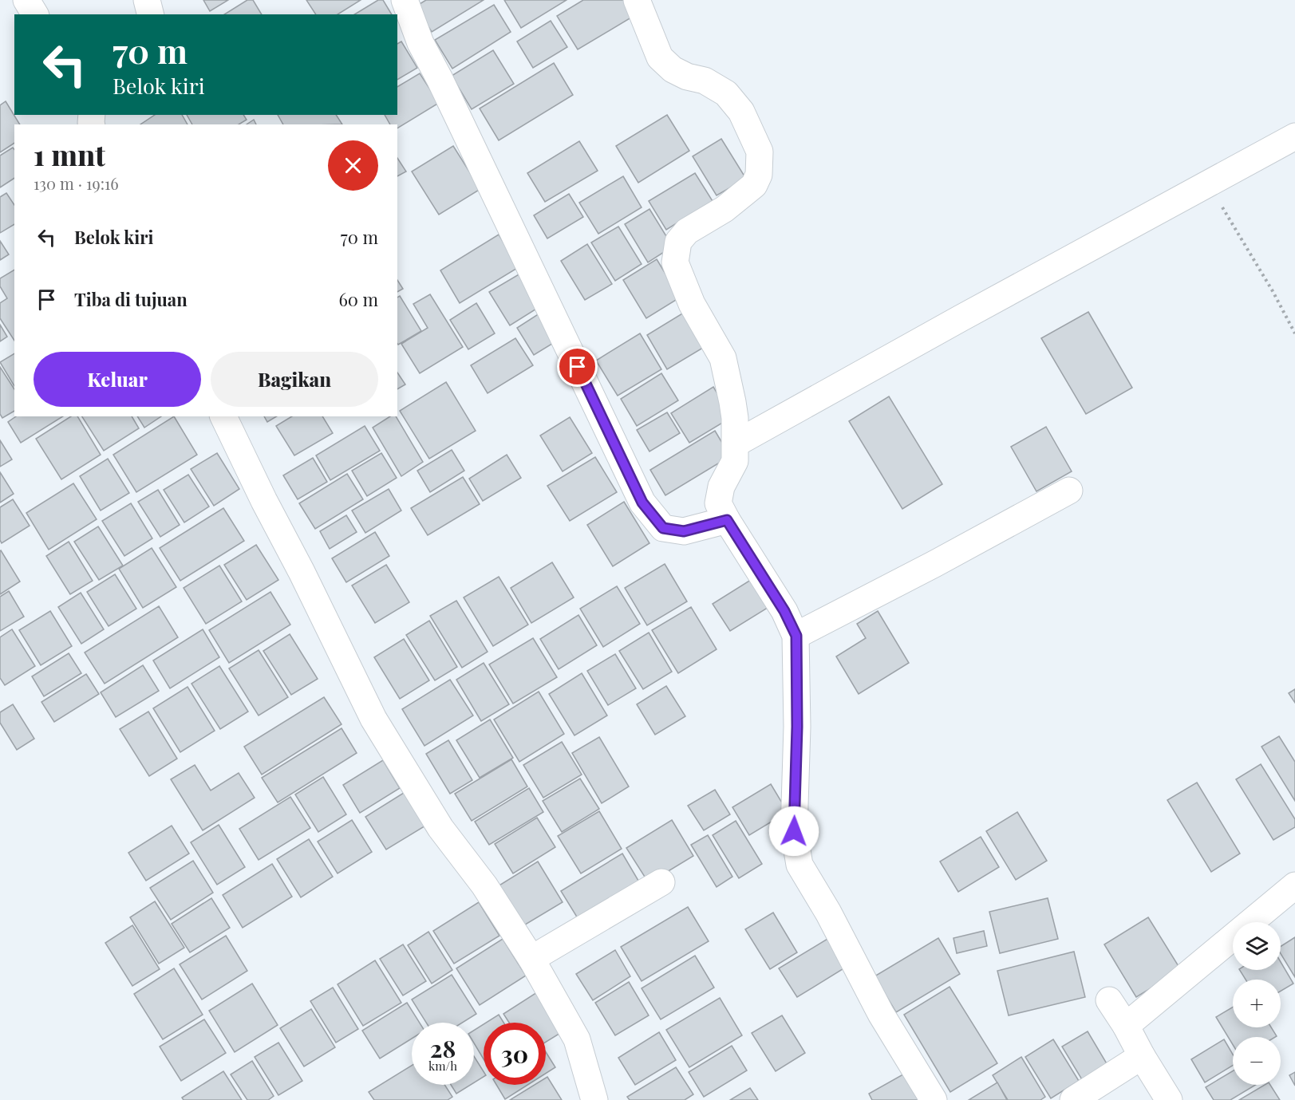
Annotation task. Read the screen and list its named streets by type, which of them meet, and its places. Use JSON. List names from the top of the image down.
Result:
{
  "page": {
    "turn": ["70 m", "Belok kiri"],
    "heading": ["1 mnt", "130 m · 19:16"],
    "list": [
      {
        "name": "Belok kiri",
        "value": "70 m"
      },
      {
        "name": "Tiba di tujuan",
        "value": "60 m"
      }
    ],
    "buttons": ["Keluar", "Bagikan"],
    "map_buttons": ["+", "−"],
    "speed": "28 km/h",
    "limit": "30"
  }
}
